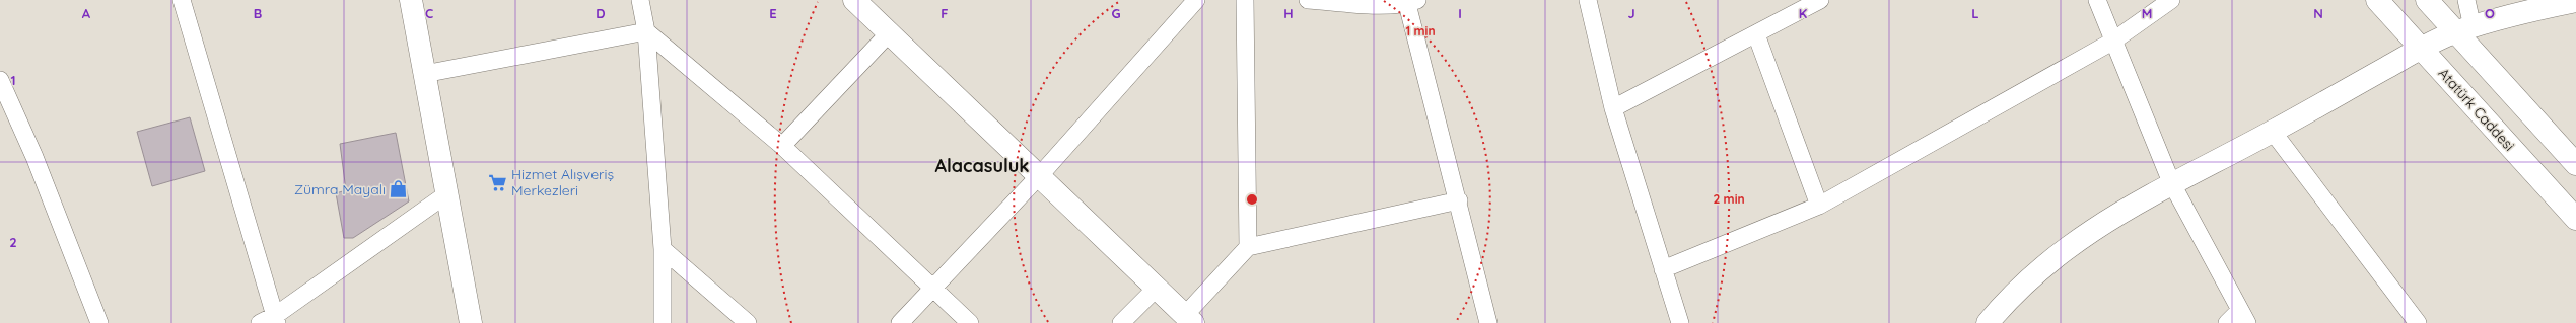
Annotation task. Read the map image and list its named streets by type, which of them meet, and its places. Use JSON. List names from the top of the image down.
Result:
{
  "streets": {
    "main road": ["Atatürk Caddesi"]
  },
  "districts": ["Alacasuluk"],
  "places": {
    "supermarket": ["Hizmet Alışveriş Merkezleri"],
    "shop": ["Zümra Mayalı"]
  },
  "grid": {
    "columns": [
      "A",
      "B",
      "C",
      "D",
      "E",
      "F",
      "G",
      "H",
      "I",
      "J",
      "K",
      "L",
      "M",
      "N",
      "O"
    ],
    "rows": ["1", "2"]
  },
  "rings": ["1 min", "2 min"]
}
